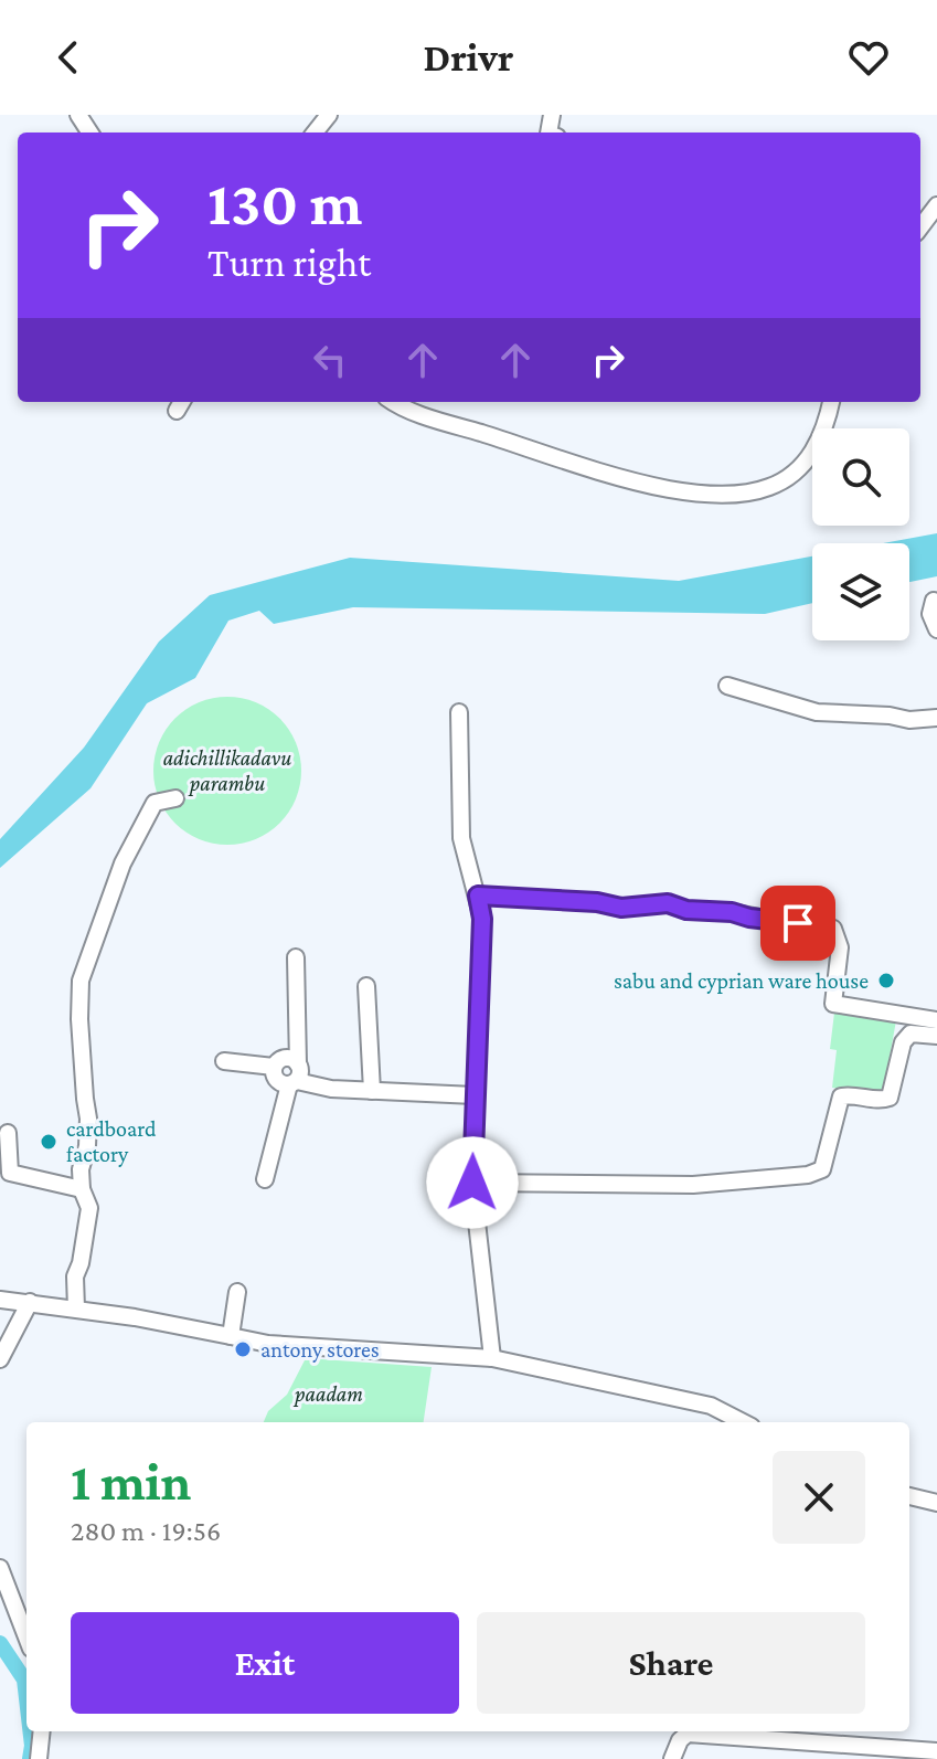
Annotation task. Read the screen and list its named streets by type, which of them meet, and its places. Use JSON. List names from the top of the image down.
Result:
{
  "parks": ["adichillikadavu parambu", "paadam"],
  "places": ["sabu and cyprian ware house", "cardboard factory", "antony stores"],
  "page": {
    "header": "Drivr",
    "turn": ["130 m", "Turn right"],
    "heading": ["1 min", "280 m · 19:56"],
    "buttons": ["Exit", "Share"]
  }
}
